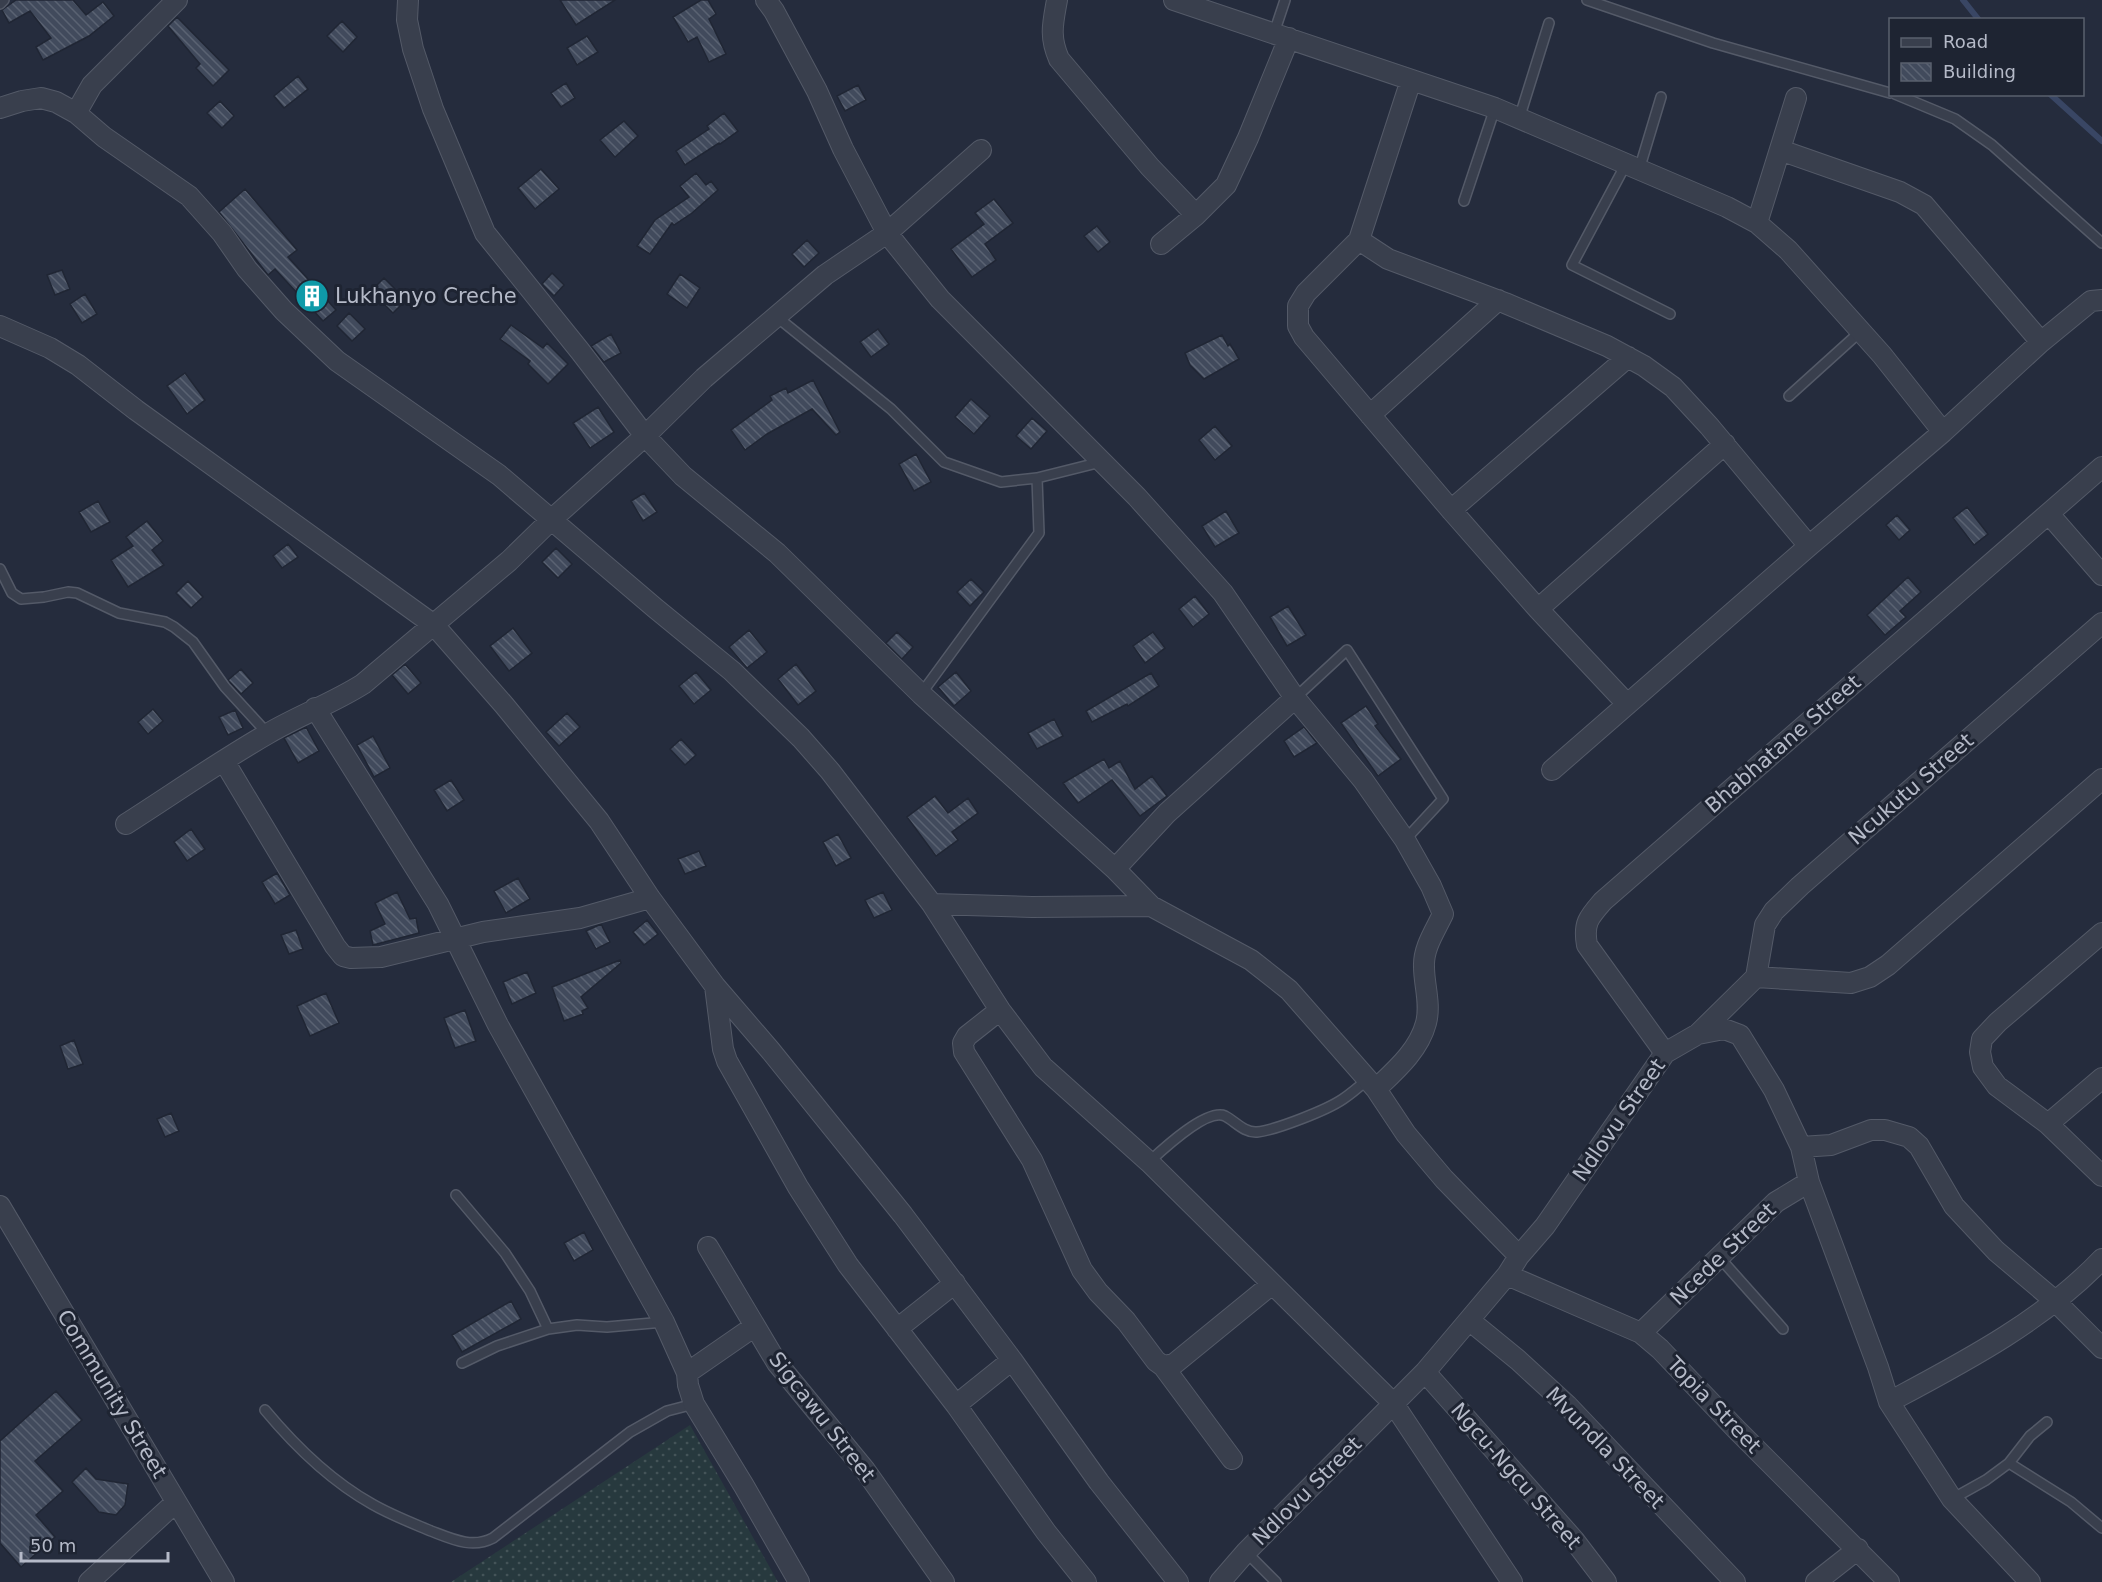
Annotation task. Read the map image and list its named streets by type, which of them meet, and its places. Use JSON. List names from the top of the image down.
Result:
{
  "streets": {
    "street": [
      "Bhabhatane Street",
      "Ncukutu Street",
      "Ndlovu Street",
      "Ncede Street",
      "Community Street",
      "Topia Street",
      "Sigcawu Street",
      "Mvundla Street",
      "Ngcu-Ngcu Street"
    ]
  },
  "crossings": [
    ["Bhabhatane Street", "Ndlovu Street"],
    ["Ndlovu Street", "Ncede Street"],
    ["Ndlovu Street", "Topia Street"],
    ["Ndlovu Street", "Mvundla Street"],
    ["Ndlovu Street", "Ngcu-Ngcu Street"],
    ["Ncede Street", "Topia Street"]
  ],
  "places": {
    "building": ["Lukhanyo Creche"]
  },
  "legend": ["Road", "Building"],
  "scale_bar": "50 m"
}
